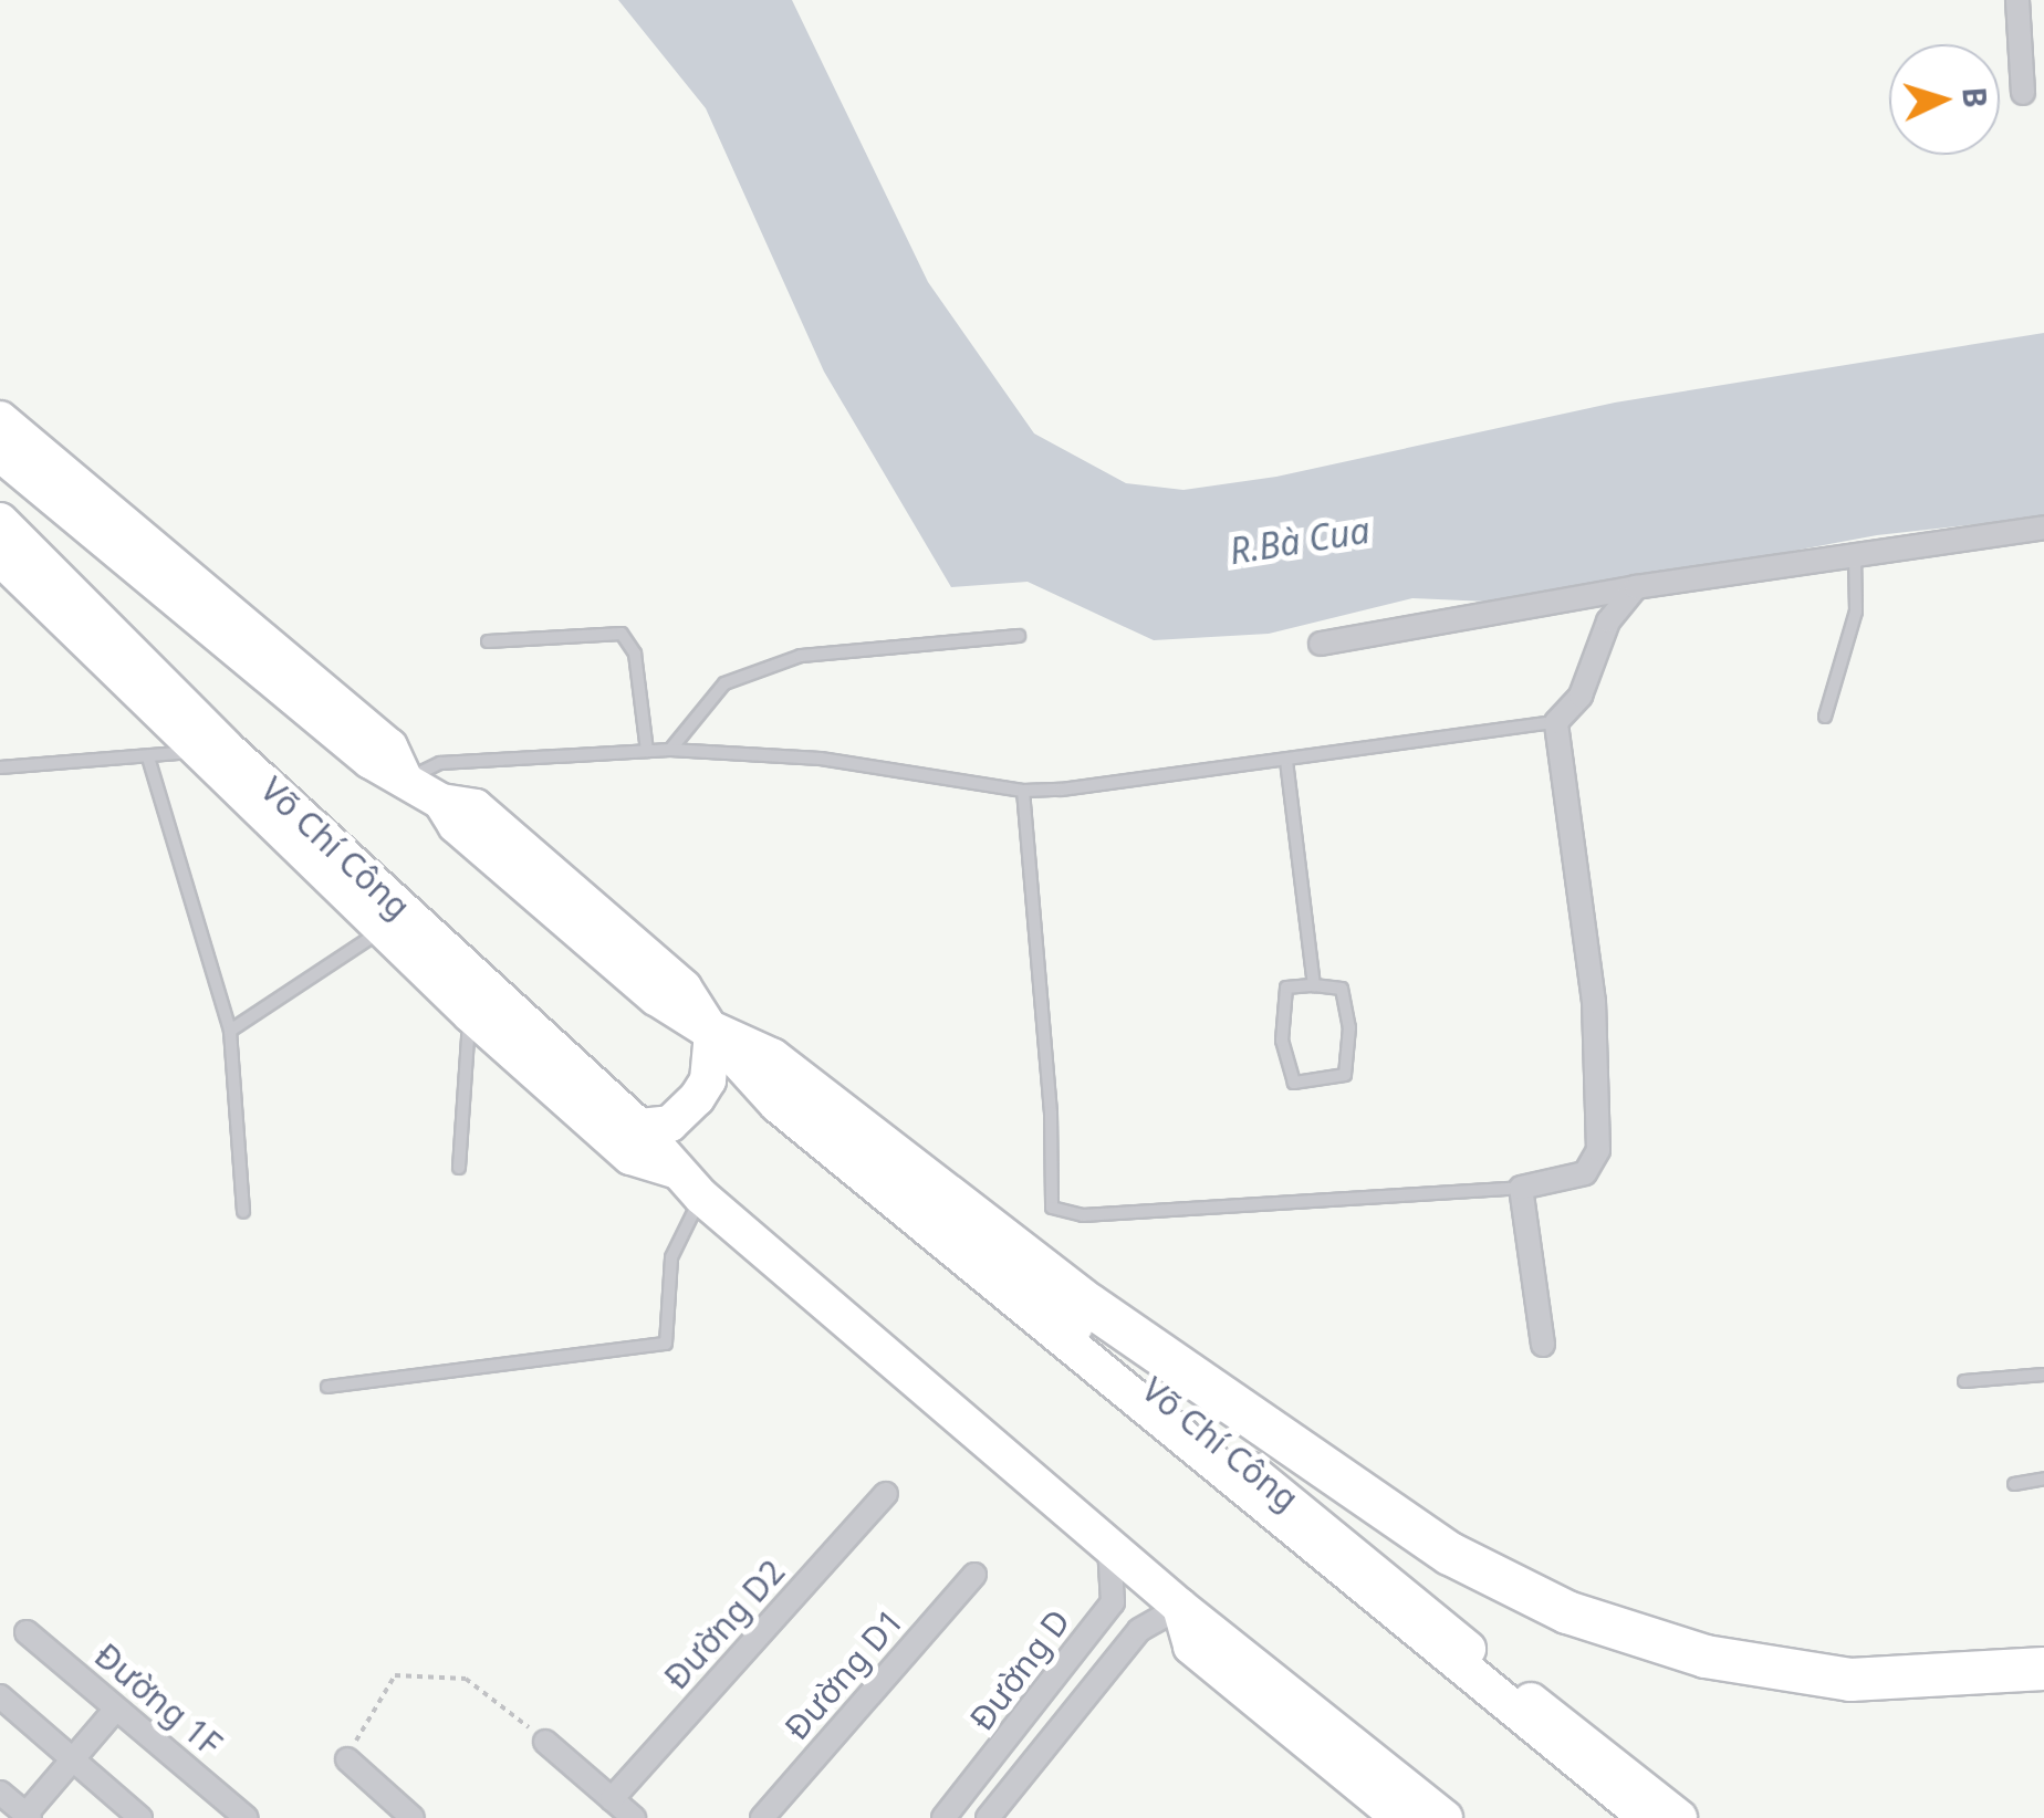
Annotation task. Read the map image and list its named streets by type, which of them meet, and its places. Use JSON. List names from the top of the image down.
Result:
{
  "streets": {
    "main road": ["Võ Chí Công"],
    "street": [
      "Đường D2",
      "Đường D",
      "Đường D1",
      "Đường 1F"
    ]
  },
  "crossings": [
    ["Võ Chí Công", "Đường D"]
  ],
  "water": ["R.Bà Cua"],
  "north": "right"
}
